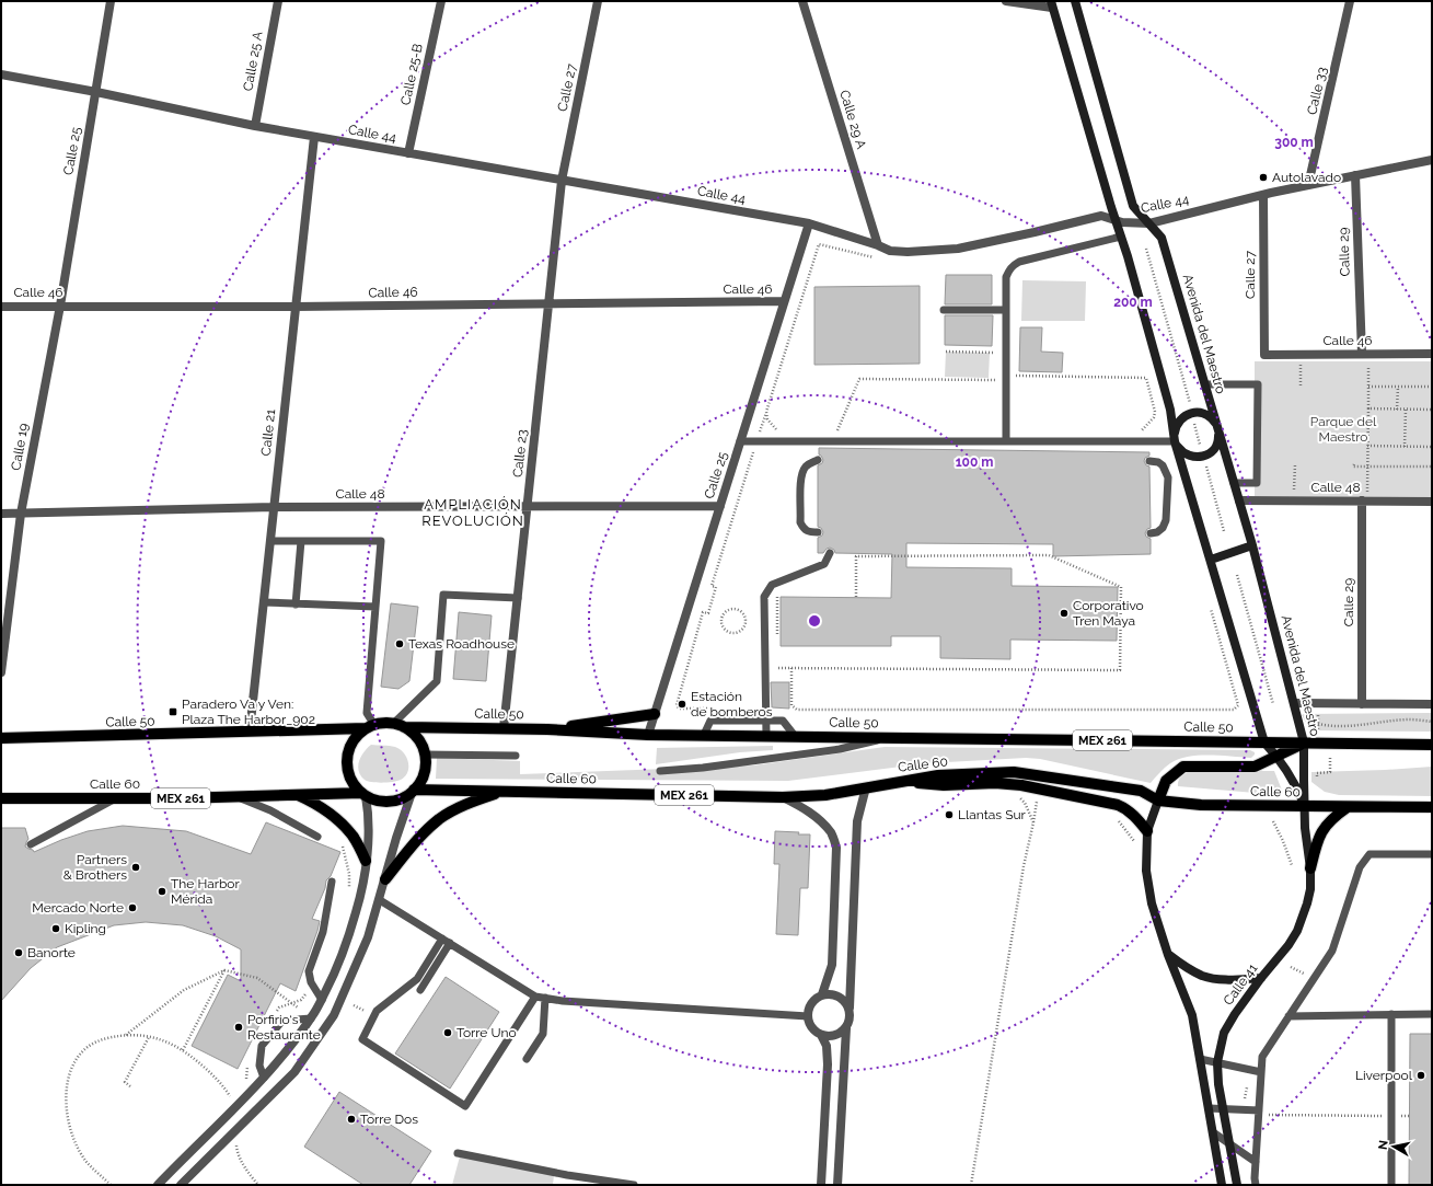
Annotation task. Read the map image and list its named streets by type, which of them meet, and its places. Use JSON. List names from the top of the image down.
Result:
{
  "streets": {
    "main road": ["Calle 50", "MEX 261", "Calle 60"],
    "street": [
      "Calle 25 A",
      "Calle 25-B",
      "Calle 27",
      "Calle 33",
      "Calle 29 A",
      "Calle 44",
      "Calle 25",
      "Calle 29",
      "Calle 46",
      "Avenida del Maestro",
      "Calle 21",
      "Calle 19",
      "Calle 23",
      "Calle 48",
      "Calle 41"
    ]
  },
  "crossings": [
    ["Calle 25 A", "Calle 44"],
    ["Calle 25-B", "Calle 44"],
    ["Calle 27", "Calle 44"],
    ["Calle 27", "Calle 46"],
    ["Calle 27", "Calle 23"],
    ["Calle 33", "Calle 44"],
    ["Calle 29 A", "Calle 44"],
    ["Calle 44", "Calle 25"],
    ["Calle 44", "Calle 29"],
    ["Calle 44", "Avenida del Maestro"],
    ["Calle 44", "Calle 21"],
    ["Calle 44", "Calle 23"],
    ["Calle 25", "Calle 46"],
    ["Calle 25", "Calle 19"],
    ["Calle 25", "Calle 48"],
    ["Calle 25", "Calle 50"],
    ["Calle 29", "Calle 46"],
    ["Calle 29", "Calle 48"],
    ["Calle 46", "Calle 21"],
    ["Calle 46", "Calle 19"],
    ["Calle 46", "Calle 23"],
    ["Avenida del Maestro", "Calle 48"],
    ["Avenida del Maestro", "Calle 50"],
    ["Avenida del Maestro", "MEX 261"],
    ["Avenida del Maestro", "Calle 60"],
    ["Avenida del Maestro", "Calle 41"],
    ["Calle 21", "Calle 48"],
    ["Calle 21", "Calle 50"],
    ["Calle 19", "Calle 48"],
    ["Calle 23", "Calle 48"],
    ["Calle 23", "Calle 50"],
    ["Calle 50", "MEX 261"],
    ["Calle 50", "Calle 60"],
    ["Calle 60", "Calle 41"]
  ],
  "districts": ["AMPLIACIÓN REVOLUCIÓN"],
  "parks": ["Parque del Maestro"],
  "places": {
    "other": [
      "Autolavado",
      "Corporativo Tren Maya",
      "Texas Roadhouse",
      "Estación de bomberos",
      "Llantas Sur",
      "Partners & Brothers",
      "The Harbor Mérida",
      "Mercado Norte",
      "Kipling",
      "Banorte",
      "Porfirio‘s Restaurante",
      "Torre Uno",
      "Liverpool",
      "Torre Dos"
    ],
    "transit": ["Paradero Va y Ven: Plaza The Harbor_902"]
  },
  "north": "left",
  "rings": ["300 m", "200 m", "100 m"]
}
